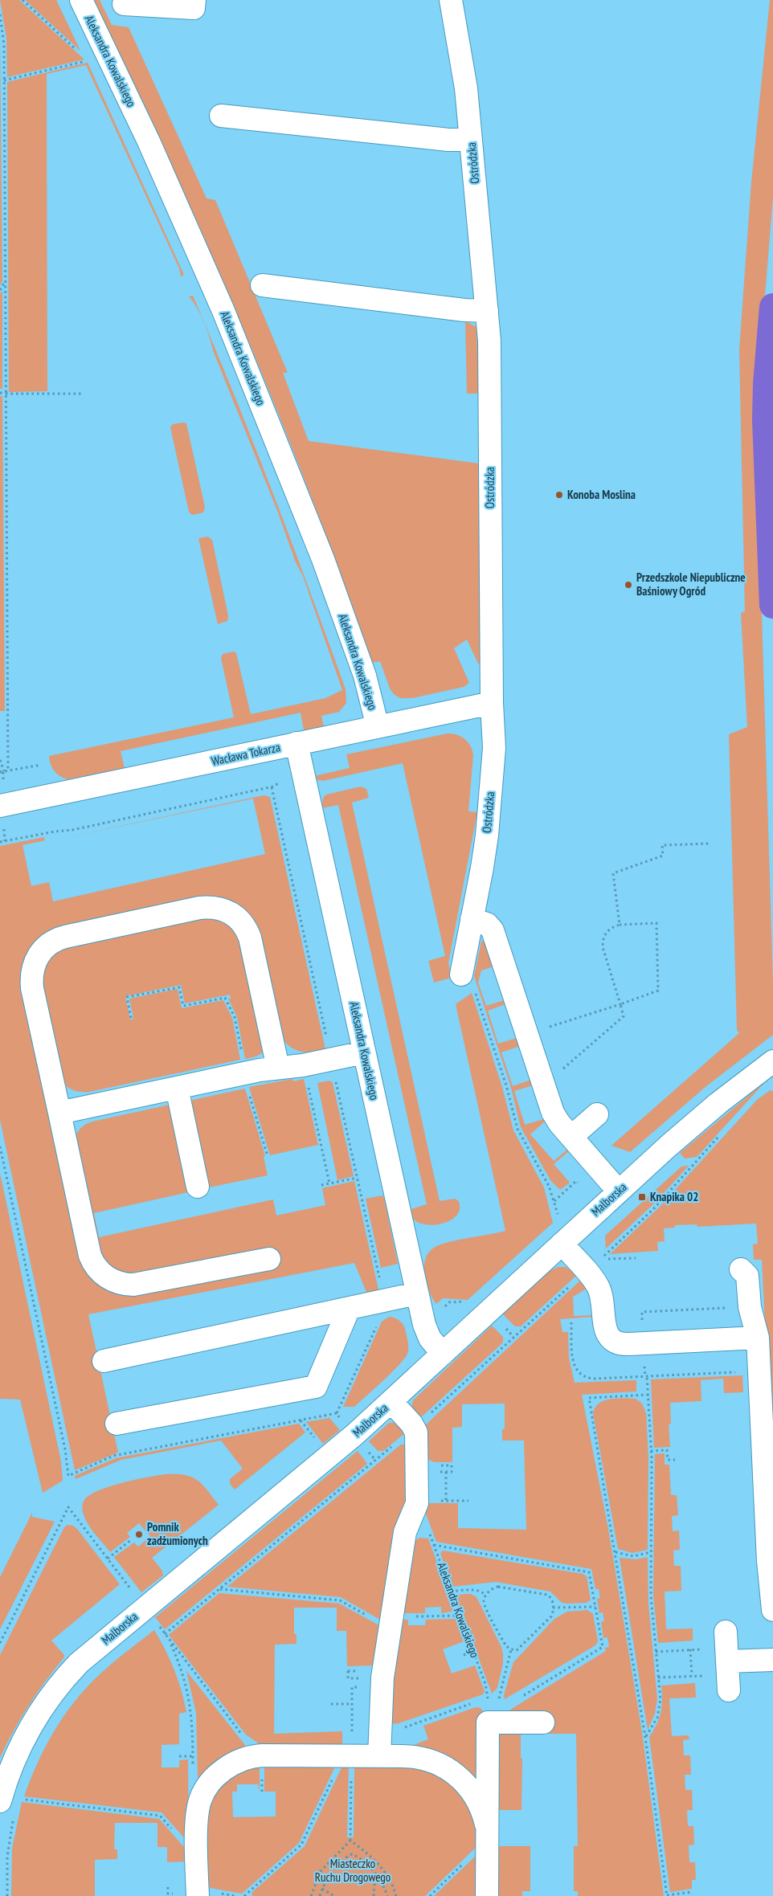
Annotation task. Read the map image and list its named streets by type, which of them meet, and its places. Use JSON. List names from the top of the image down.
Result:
{
  "streets": {
    "street": [
      "Aleksandra Kowalskiego",
      "Ostródzka",
      "Wacława Tokarza",
      "Malborska"
    ]
  },
  "crossings": [
    ["Aleksandra Kowalskiego", "Wacława Tokarza"],
    ["Aleksandra Kowalskiego", "Malborska"],
    ["Ostródzka", "Wacława Tokarza"]
  ],
  "parks": ["Miasteczko Ruchu Drogowego"],
  "places": {
    "other": ["Konoba Moslina", "Przedszkole Niepubliczne Baśniowy Ogród", "Pomnik zadżumionych"],
    "transit": ["Knapika 02"]
  }
}
